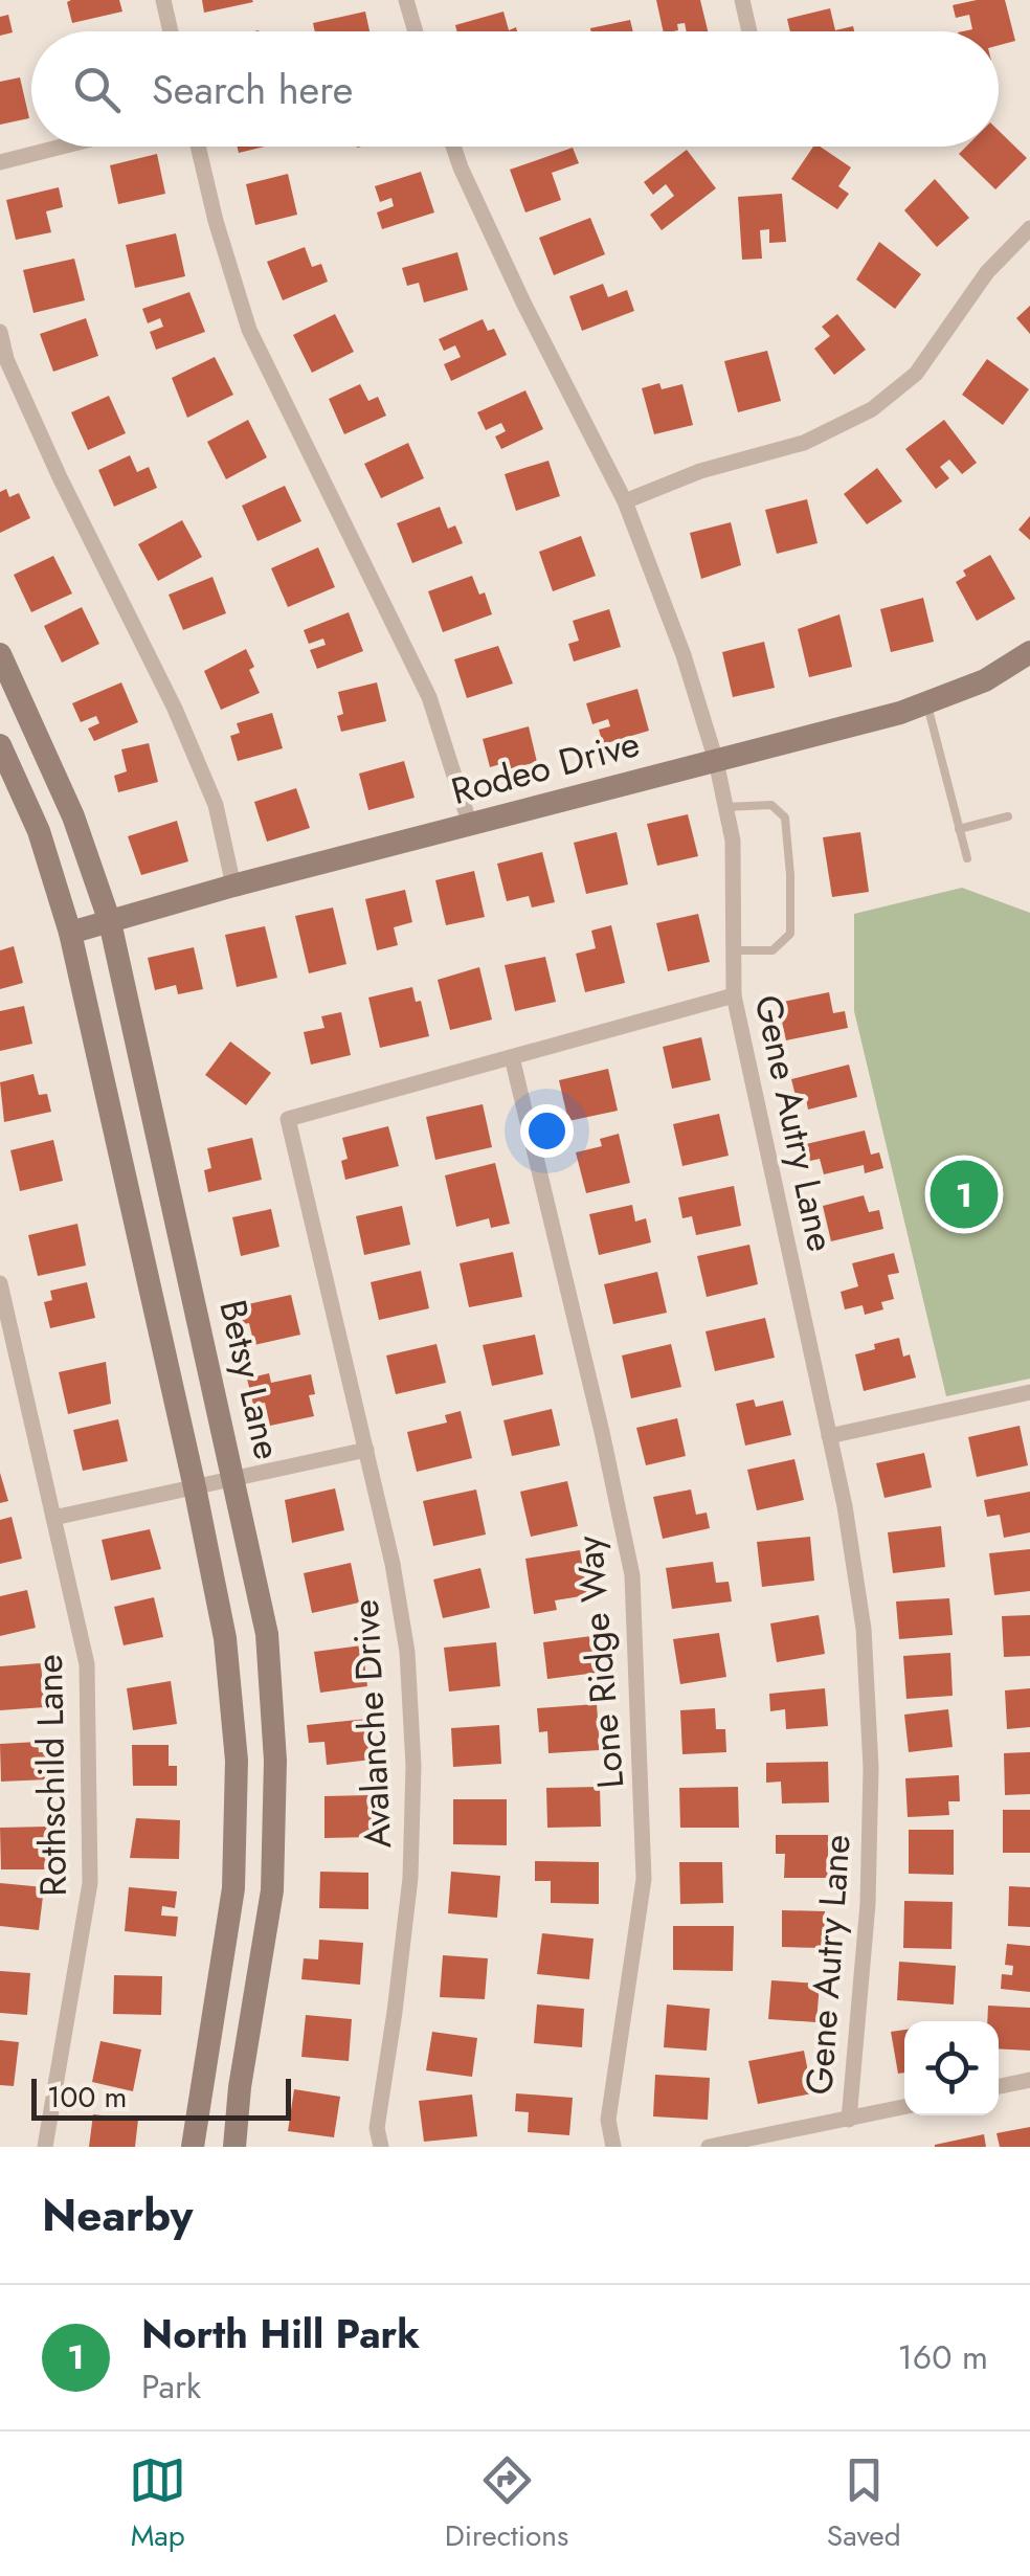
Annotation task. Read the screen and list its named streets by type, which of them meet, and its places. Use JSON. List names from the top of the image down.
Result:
{
  "streets": {
    "main road": ["Rodeo Drive", "Betsy Lane"],
    "street": [
      "Gene Autry Lane",
      "Lone Ridge Way",
      "Avalanche Drive",
      "Rothschild Lane"
    ]
  },
  "crossings": [
    ["Rodeo Drive", "Gene Autry Lane"],
    ["Rodeo Drive", "Betsy Lane"],
    ["Lone Ridge Way", "Avalanche Drive"]
  ],
  "scale_bar": "100 m",
  "page": {
    "search": "Search here",
    "pins": "1",
    "scale": "100 m",
    "heading": "Nearby",
    "list": [
      {
        "mark": "1",
        "name": "North Hill Park",
        "note": "Park",
        "value": "160 m"
      }
    ],
    "nav": ["Map", "Directions", "Saved"]
  }
}
